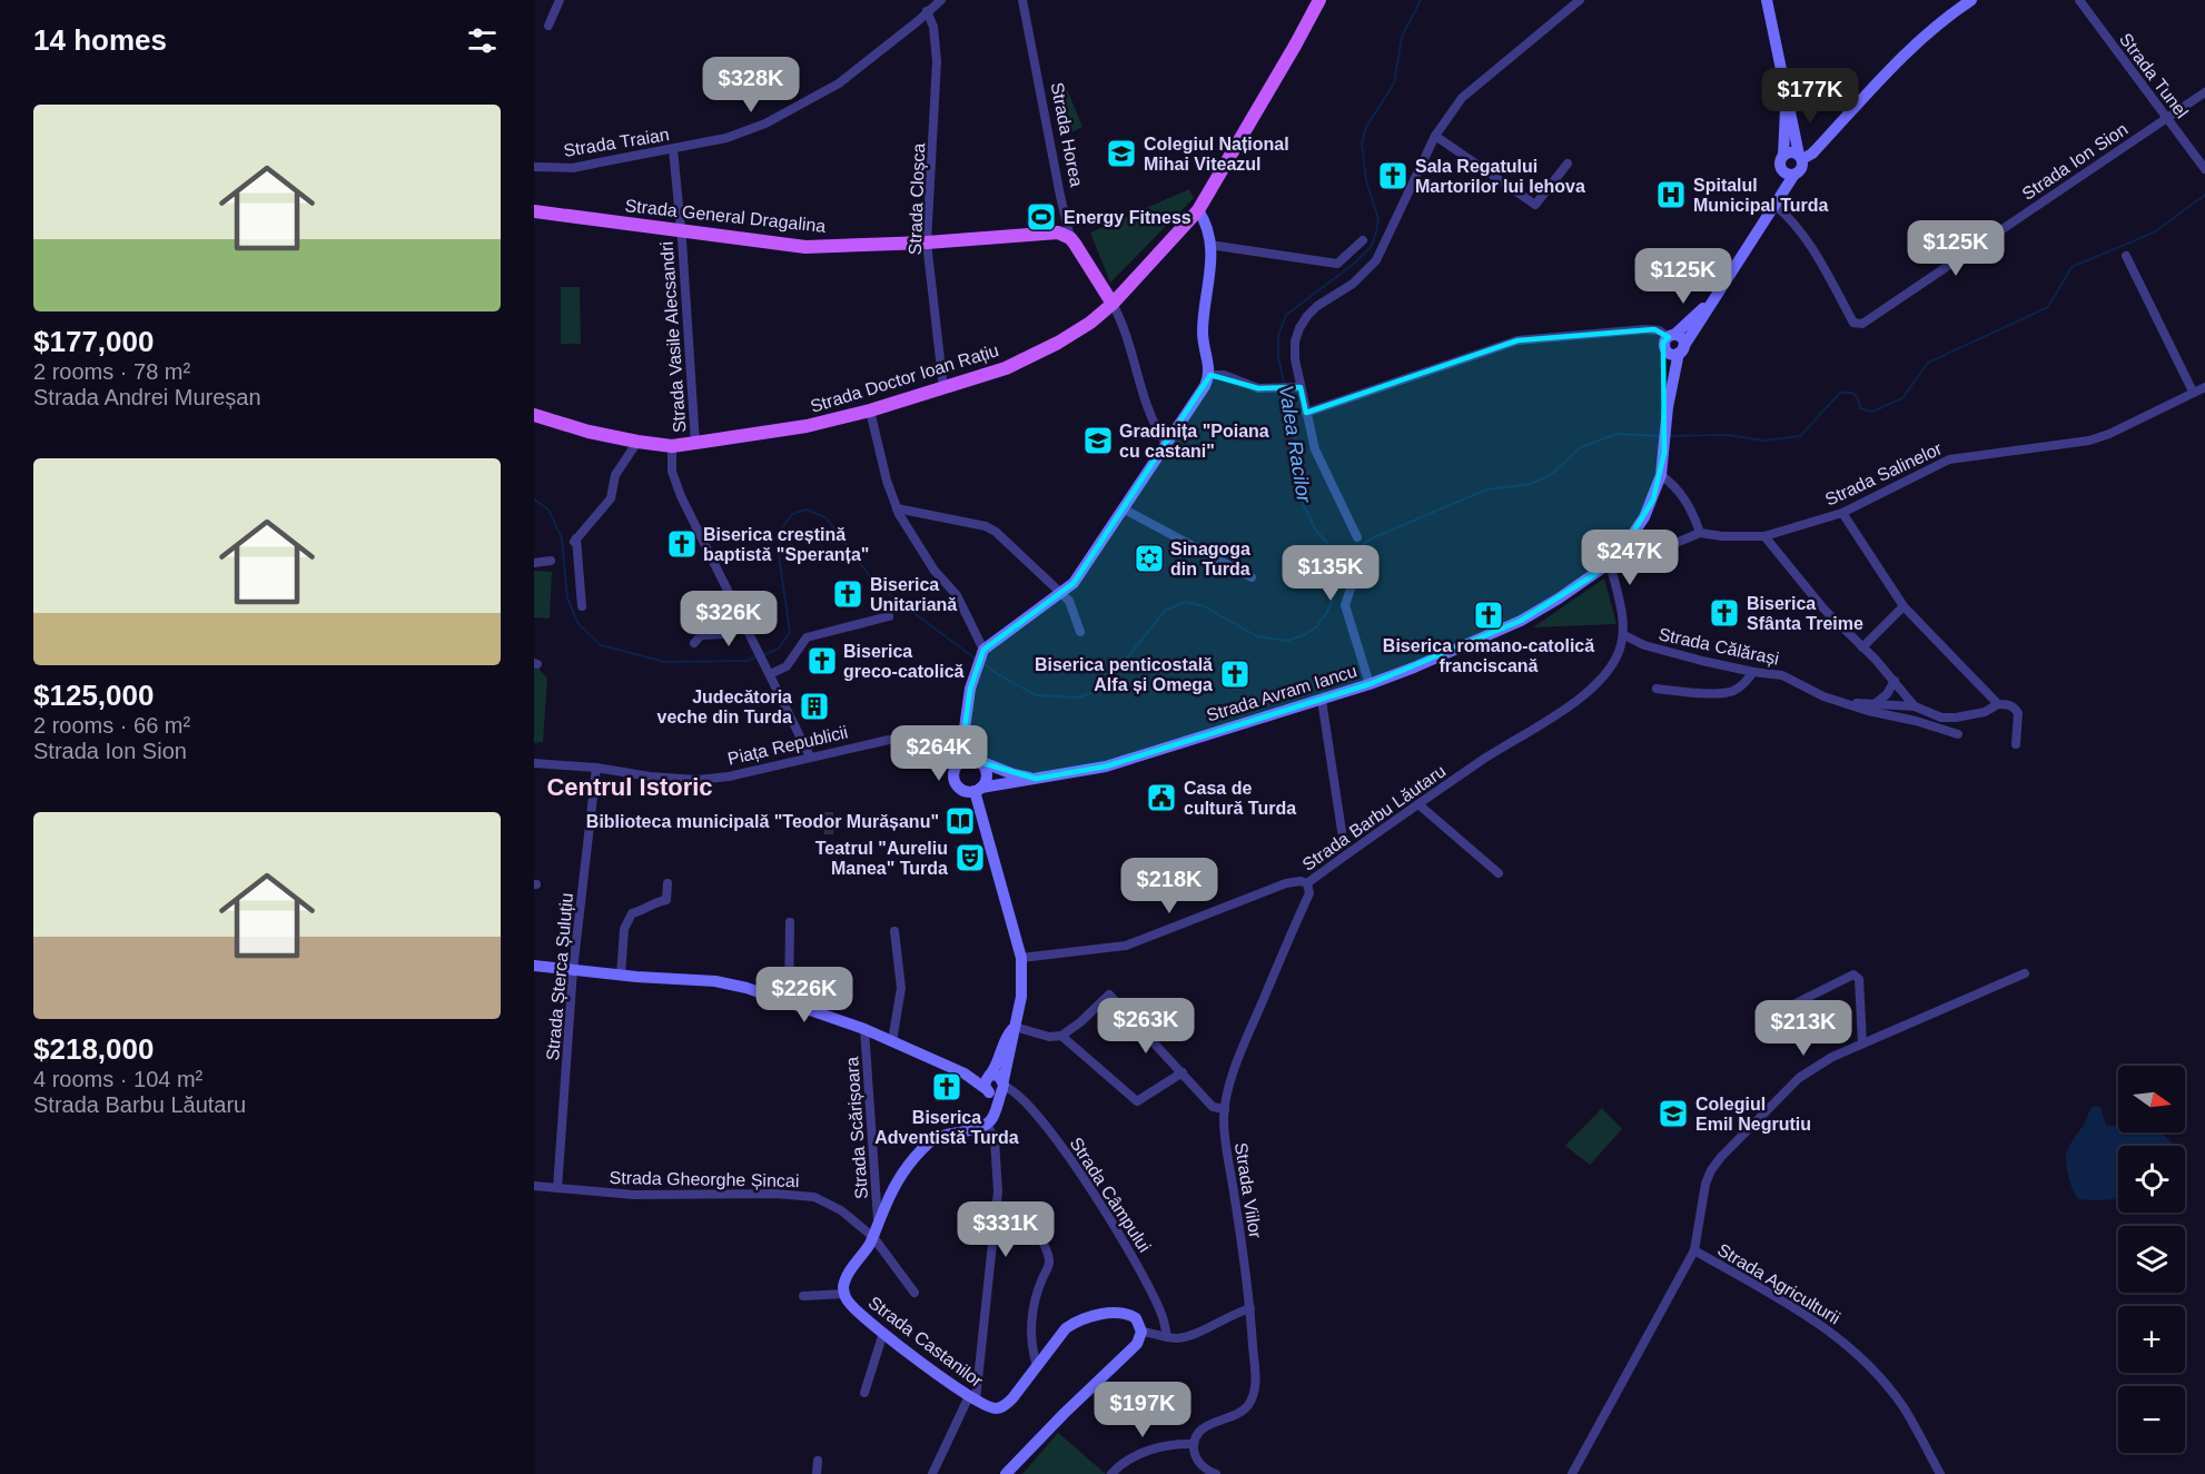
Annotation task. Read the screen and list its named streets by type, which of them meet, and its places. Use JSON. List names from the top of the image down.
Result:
{
  "streets": {
    "main road": [
      "Strada Horea",
      "Strada General Dragalina",
      "Strada Doctor Ioan Rațiu",
      "Strada Avram Iancu",
      "Strada Castanilor"
    ],
    "street": [
      "Strada Tunel",
      "Strada Traian",
      "Strada Ion Sion",
      "Strada Cloșca",
      "Strada Vasile Alecsandri",
      "Strada Salinelor",
      "Strada Călărași",
      "Piața Republicii",
      "Strada Barbu Lăutaru",
      "Strada Șterca Șuluțiu",
      "Strada Scărișoara",
      "Strada Gheorghe Șincai",
      "Strada Viilor",
      "Strada Câmpului",
      "Strada Agriculturii"
    ]
  },
  "crossings": [
    ["Strada Tunel", "Strada Ion Sion"],
    ["Strada Horea", "Strada General Dragalina"],
    ["Strada Horea", "Strada Doctor Ioan Rațiu"],
    ["Strada Traian", "Strada Cloșca"],
    ["Strada Traian", "Strada Vasile Alecsandri"],
    ["Strada Cloșca", "Strada General Dragalina"],
    ["Strada Cloșca", "Strada Doctor Ioan Rațiu"],
    ["Strada General Dragalina", "Strada Vasile Alecsandri"],
    ["Strada Vasile Alecsandri", "Strada Doctor Ioan Rațiu"],
    ["Strada Călărași", "Strada Barbu Lăutaru"],
    ["Strada Avram Iancu", "Piața Republicii"],
    ["Piața Republicii", "Strada Șterca Șuluțiu"],
    ["Strada Barbu Lăutaru", "Strada Viilor"],
    ["Strada Șterca Șuluțiu", "Strada Gheorghe Șincai"],
    ["Strada Scărișoara", "Strada Castanilor"],
    ["Strada Gheorghe Șincai", "Strada Castanilor"]
  ],
  "districts": ["Centrul Istoric"],
  "water": ["Valea Racilor"],
  "places": {
    "school or university": ["Colegiul Național Mihai Viteazul", "Gradinița \"Poiana cu castani\"", "Colegiul Emil Negrutiu"],
    "church": [
      "Sala Regatului Martorilor lui Iehova",
      "Biserica creștină baptistă \"Speranța\"",
      "Biserica Unitariană",
      "Biserica Sfânta Treime",
      "Biserica romano-catolică franciscană",
      "Biserica greco-catolică",
      "Biserica penticostală Alfa și Omega",
      "Biserica Adventistă Turda"
    ],
    "hospital": ["Spitalul Municipal Turda"],
    "sports": ["Energy Fitness"],
    "synagogue": ["Sinagoga din Turda"],
    "building": ["Judecătoria veche din Turda"],
    "public building": ["Casa de cultură Turda"],
    "library": ["Biblioteca municipală \"Teodor Murășanu\""],
    "theatre": ["Teatrul \"Aureliu Manea\" Turda"]
  },
  "north": "right",
  "page": {
    "heading": "14 homes",
    "price": [
      "$328K",
      "$177K",
      "$125K",
      "$125K",
      "$247K",
      "$135K",
      "$326K",
      "$264K",
      "$218K",
      "$226K",
      "$263K",
      "$213K",
      "$331K",
      "$197K"
    ],
    "list": [
      {
        "name": "$177,000",
        "note": "2 rooms · 78 m² · Strada Andrei Mureșan"
      },
      {
        "name": "$125,000",
        "note": "2 rooms · 66 m² · Strada Ion Sion"
      },
      {
        "name": "$218,000",
        "note": "4 rooms · 104 m² · Strada Barbu Lăutaru"
      }
    ],
    "map_buttons": ["+", "−"]
  }
}
